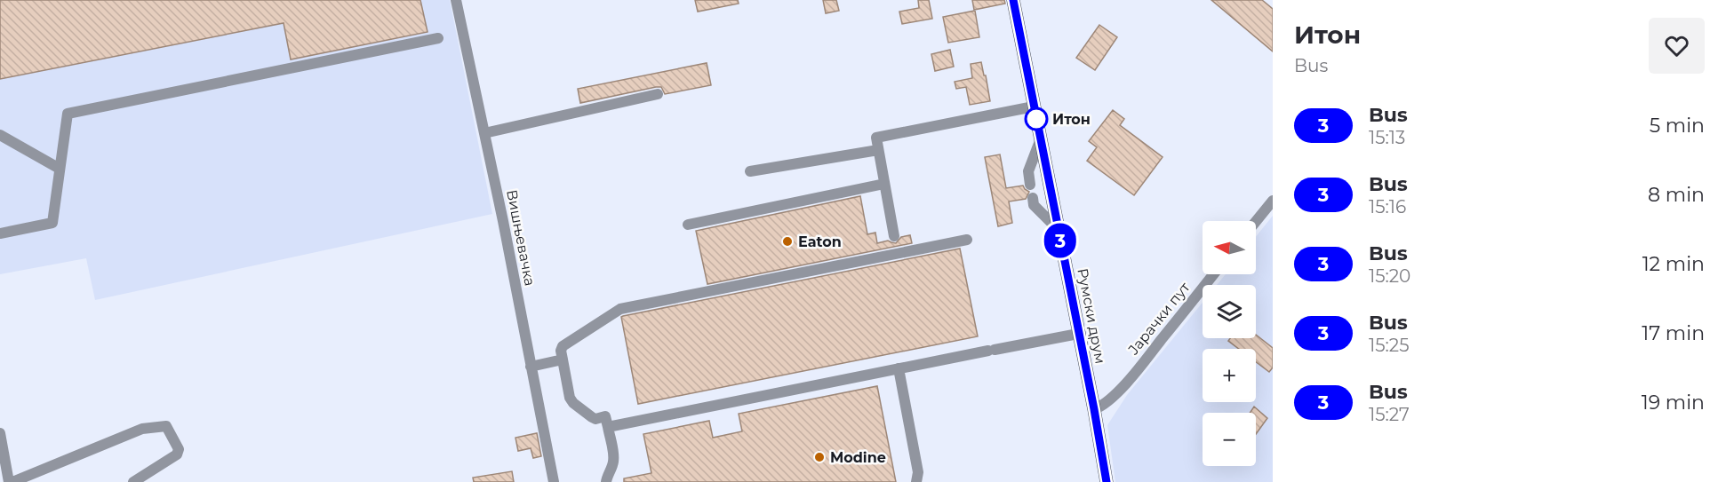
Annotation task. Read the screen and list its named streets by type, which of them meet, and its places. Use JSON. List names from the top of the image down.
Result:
{
  "streets": {
    "main road": ["Румски друм"],
    "street": ["Вишњевачка", "Јарачки пут"]
  },
  "crossings": [
    ["Румски друм", "Јарачки пут"]
  ],
  "places": ["Итон", "Eaton", "Modine"],
  "lines": ["bus line 3"],
  "north": "left",
  "page": {
    "on_map": "3",
    "heading": ["Итон", "Bus"],
    "list": [
      {
        "mark": "3",
        "name": "Bus",
        "note": "15:13",
        "value": "5 min"
      },
      {
        "mark": "3",
        "name": "Bus",
        "note": "15:16",
        "value": "8 min"
      },
      {
        "mark": "3",
        "name": "Bus",
        "note": "15:20",
        "value": "12 min"
      },
      {
        "mark": "3",
        "name": "Bus",
        "note": "15:25",
        "value": "17 min"
      },
      {
        "mark": "3",
        "name": "Bus",
        "note": "15:27",
        "value": "19 min"
      }
    ],
    "map_buttons": ["+", "−"]
  }
}
